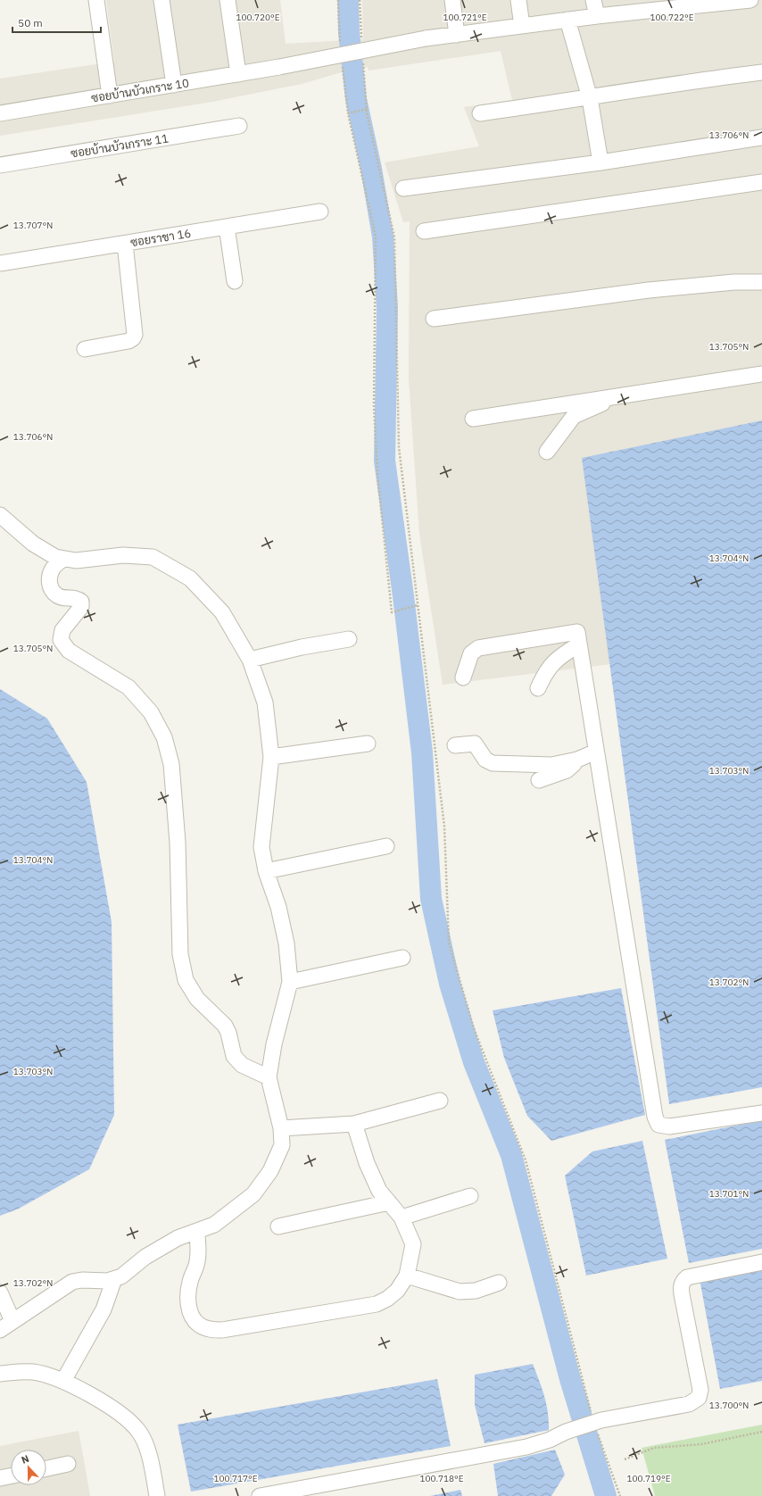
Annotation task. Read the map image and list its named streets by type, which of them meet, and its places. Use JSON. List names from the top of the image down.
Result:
{
  "streets": {
    "street": ["ซอยบ้านบัวเกราะ 10", "ซอยบ้านบัวเกราะ 11", "ซอยราชา 16"]
  },
  "scale_bar": "50 m",
  "north": "top",
  "coordinates": [
    "100.721°E",
    "100.722°E",
    "100.720°E",
    "13.706°N",
    "13.707°N",
    "13.705°N",
    "13.704°N",
    "13.703°N",
    "13.702°N",
    "13.701°N",
    "13.700°N",
    "100.717°E",
    "100.718°E",
    "100.719°E"
  ]
}
